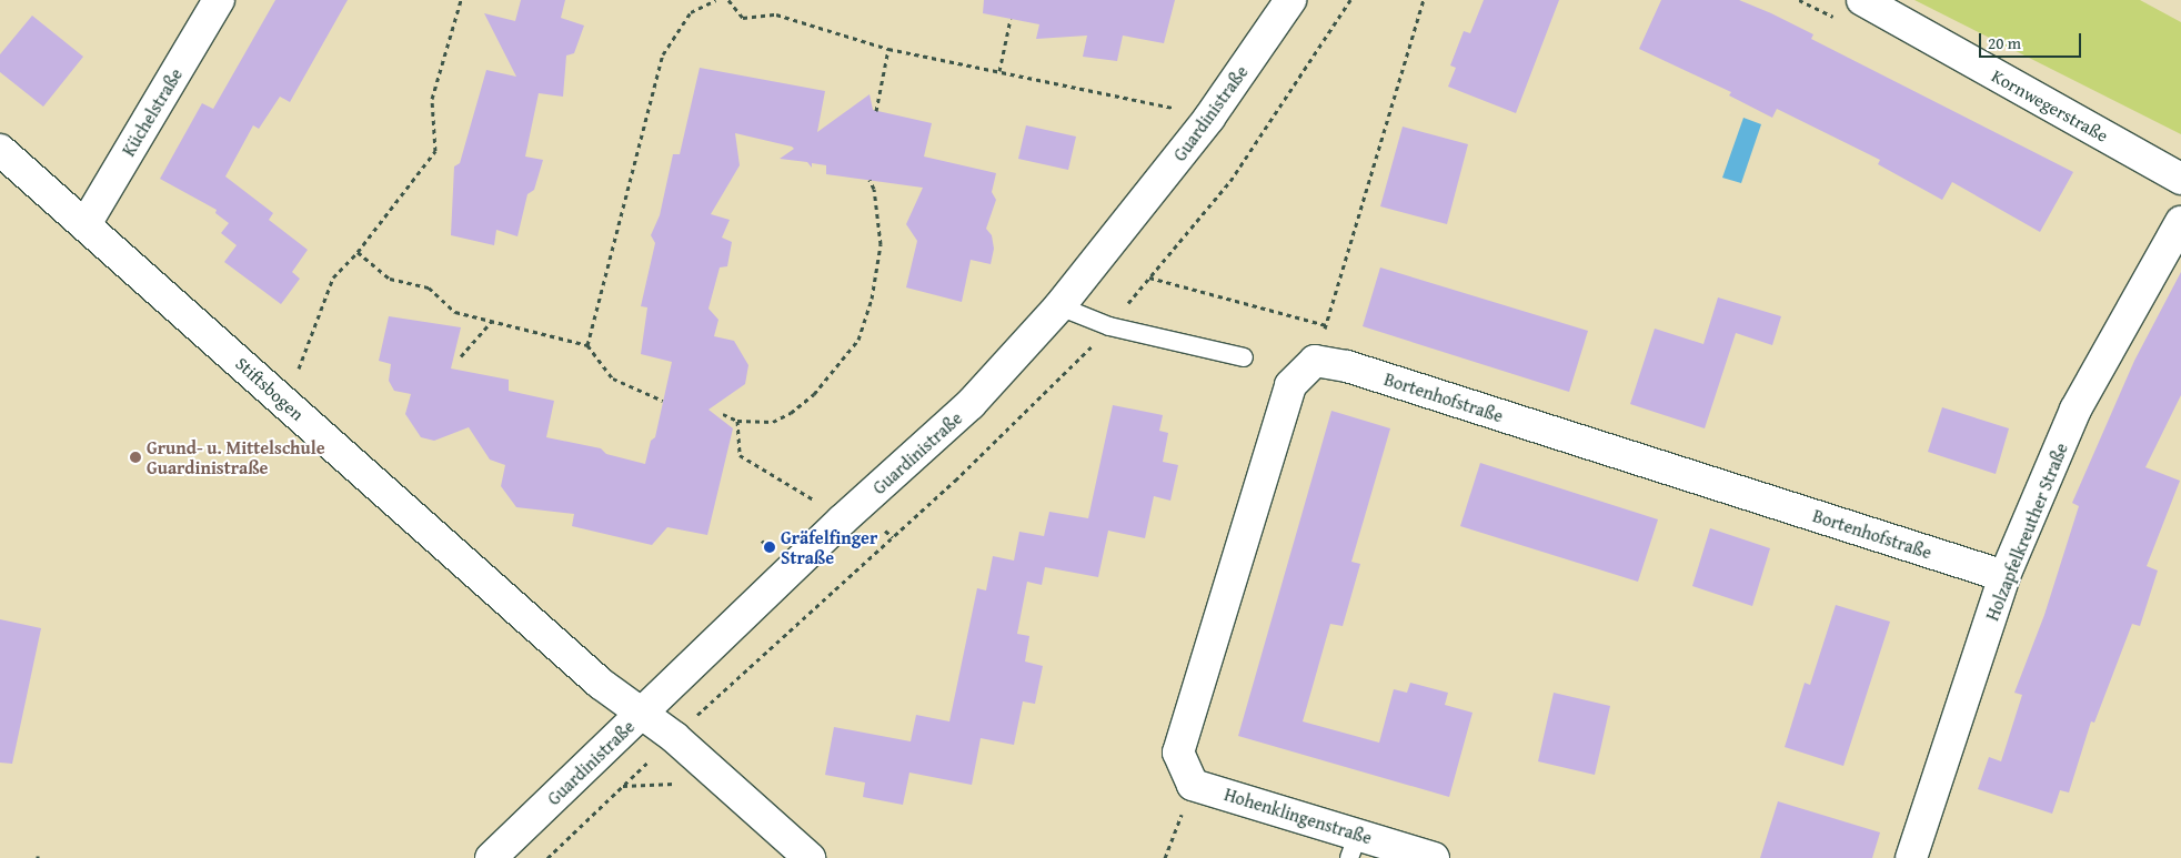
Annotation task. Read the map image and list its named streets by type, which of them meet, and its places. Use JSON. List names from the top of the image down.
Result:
{
  "streets": {
    "street": [
      "Kornwegerstraße",
      "Küchelstraße",
      "Guardinistraße",
      "Stiftsbogen",
      "Bortenhofstraße",
      "Holzapfelkreuther Straße",
      "Hohenklingenstraße"
    ]
  },
  "crossings": [
    ["Küchelstraße", "Stiftsbogen"],
    ["Guardinistraße", "Stiftsbogen"],
    ["Bortenhofstraße", "Holzapfelkreuther Straße"]
  ],
  "places": ["Grund- u. Mittelschule Guardinistraße", "Gräfelfinger Straße"],
  "scale_bar": "20 m"
}
